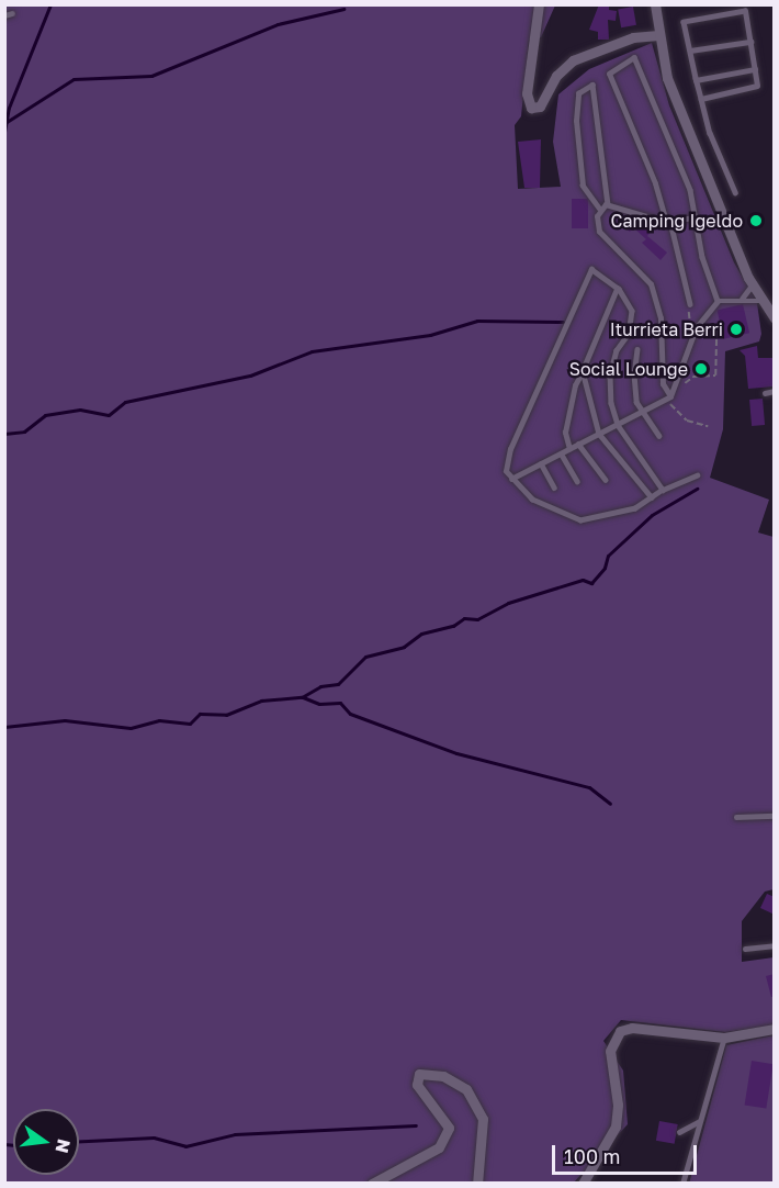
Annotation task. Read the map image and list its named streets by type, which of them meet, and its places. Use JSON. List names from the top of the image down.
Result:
{
  "places": ["Camping Igeldo", "Iturrieta Berri", "Social Lounge"],
  "scale_bar": "100 m",
  "north": "right"
}
